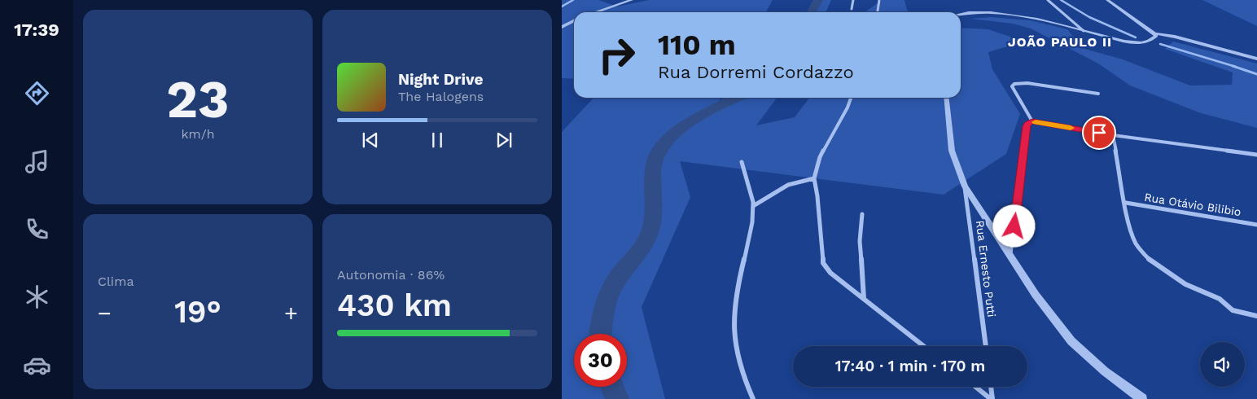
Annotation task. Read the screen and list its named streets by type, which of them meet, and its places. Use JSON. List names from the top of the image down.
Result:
{
  "streets": {
    "street": ["Rua Otávio Bilibio", "Rua Ernesto Putti"]
  },
  "districts": ["JOÃO PAULO II"],
  "page": {
    "tabs": "17:39",
    "tile": [
      ["23", "km/h"],
      "Clima",
      ["Autonomia · 86%", "430 km"]
    ],
    "turn": ["110 m", "Rua Dorremi Cordazzo"],
    "song": ["Night Drive", "The Halogens"],
    "heat": ["−", "19°", "+"],
    "limit": "30",
    "trip": "17:40 · 1 min · 170 m"
  }
}
